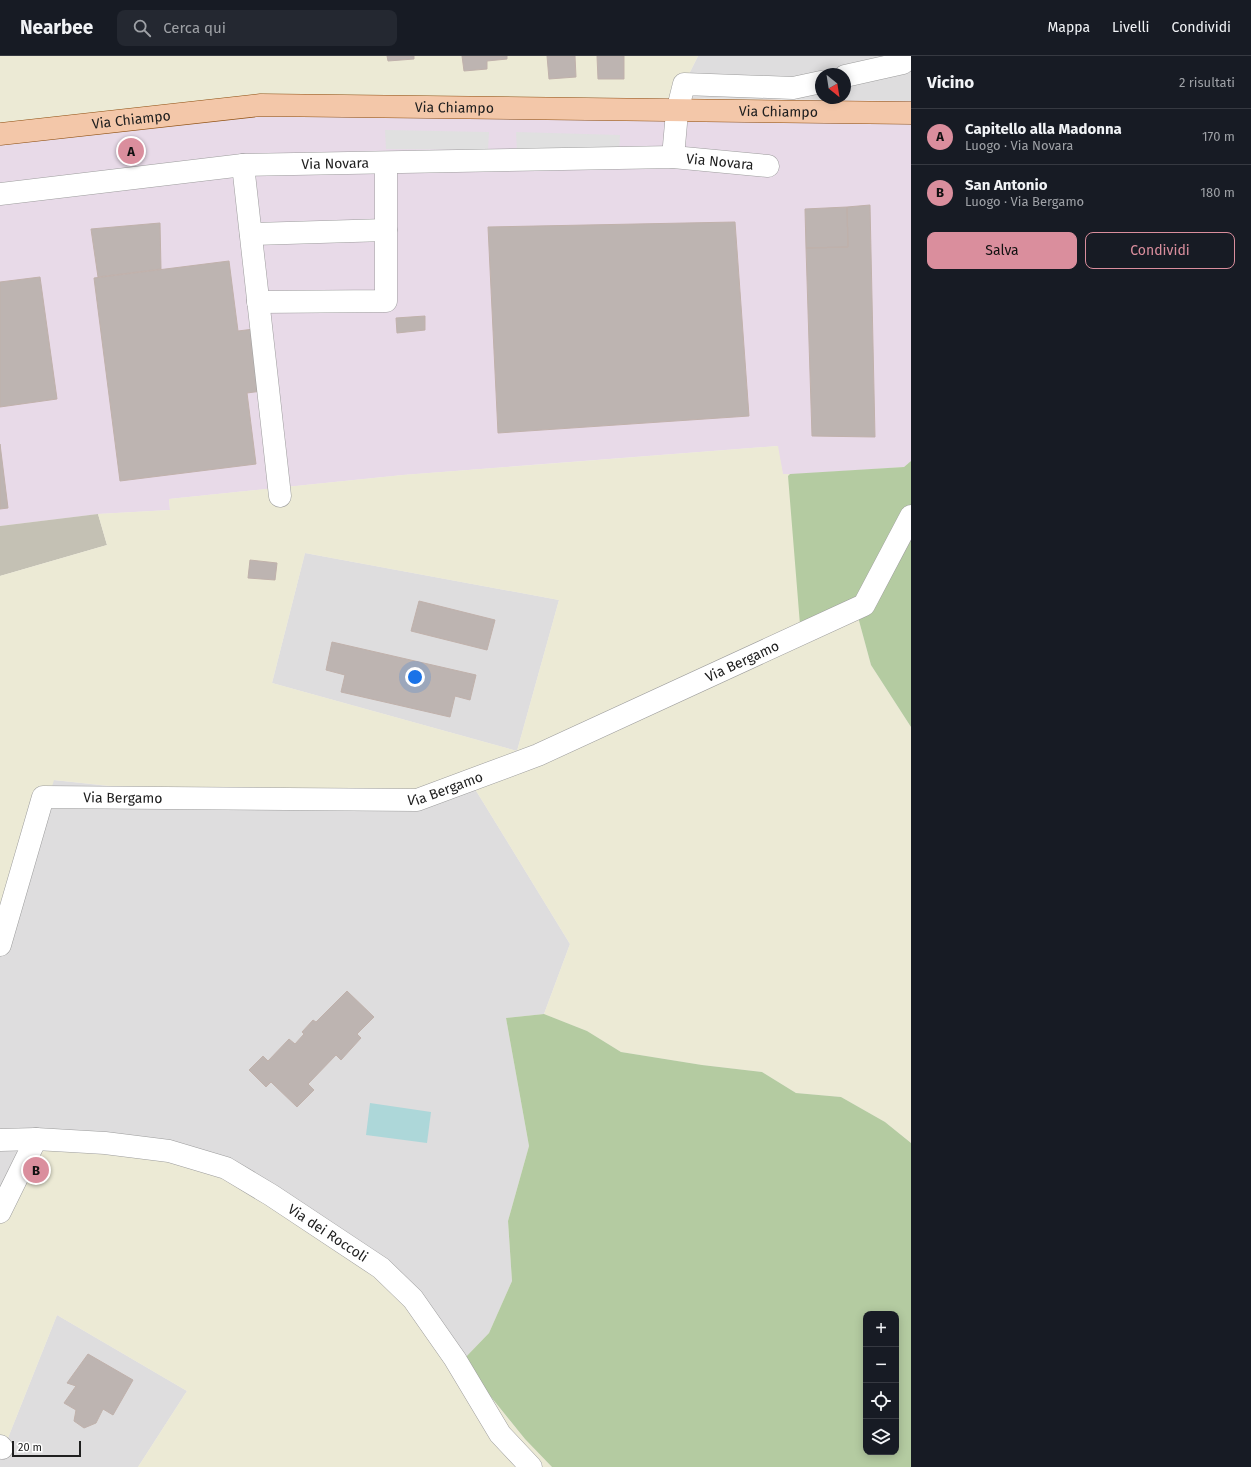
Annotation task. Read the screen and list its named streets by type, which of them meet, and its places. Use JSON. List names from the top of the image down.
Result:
{
  "streets": {
    "main road": ["Via Chiampo"],
    "street": ["Via Novara", "Via Bergamo", "Via dei Roccoli"]
  },
  "crossings": [
    ["Via Chiampo", "Via Novara"]
  ],
  "scale_bar": "20 m",
  "north": "bottom right",
  "page": {
    "header": "Nearbee",
    "search": "Cerca qui",
    "nav": ["Mappa", "Livelli", "Condividi"],
    "heading": ["Vicino", "2 risultati"],
    "list": [
      {
        "mark": "A",
        "name": "Capitello alla Madonna",
        "note": "Luogo · Via Novara",
        "value": "170 m"
      },
      {
        "mark": "B",
        "name": "San Antonio",
        "note": "Luogo · Via Bergamo",
        "value": "180 m"
      }
    ],
    "pins": ["A", "B"],
    "buttons": ["Salva", "Condividi"],
    "map_buttons": ["+", "−"],
    "scale": "20 m"
  }
}
